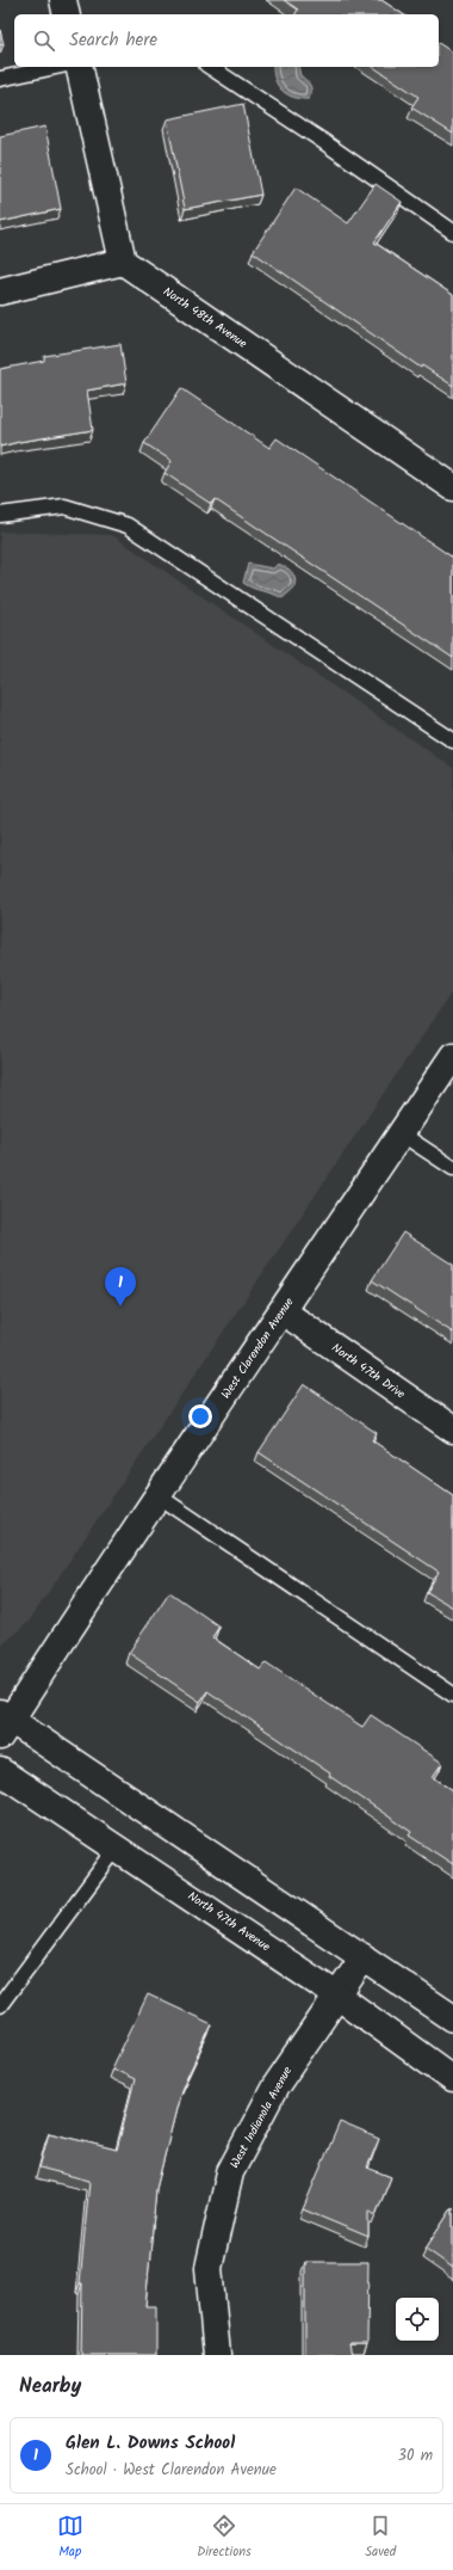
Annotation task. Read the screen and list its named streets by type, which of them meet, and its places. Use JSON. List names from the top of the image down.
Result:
{
  "streets": {
    "street": [
      "North 48th Avenue",
      "West Clarendon Avenue",
      "North 47th Drive",
      "North 47th Avenue",
      "West Indianola Avenue"
    ]
  },
  "crossings": [
    ["West Clarendon Avenue", "North 47th Drive"],
    ["North 47th Avenue", "West Indianola Avenue"]
  ],
  "page": {
    "search": "Search here",
    "pins": "1",
    "heading": "Nearby",
    "list": [
      {
        "mark": "1",
        "name": "Glen L. Downs School",
        "note": "School · West Clarendon Avenue",
        "value": "30 m"
      }
    ],
    "nav": ["Map", "Directions", "Saved"]
  }
}
